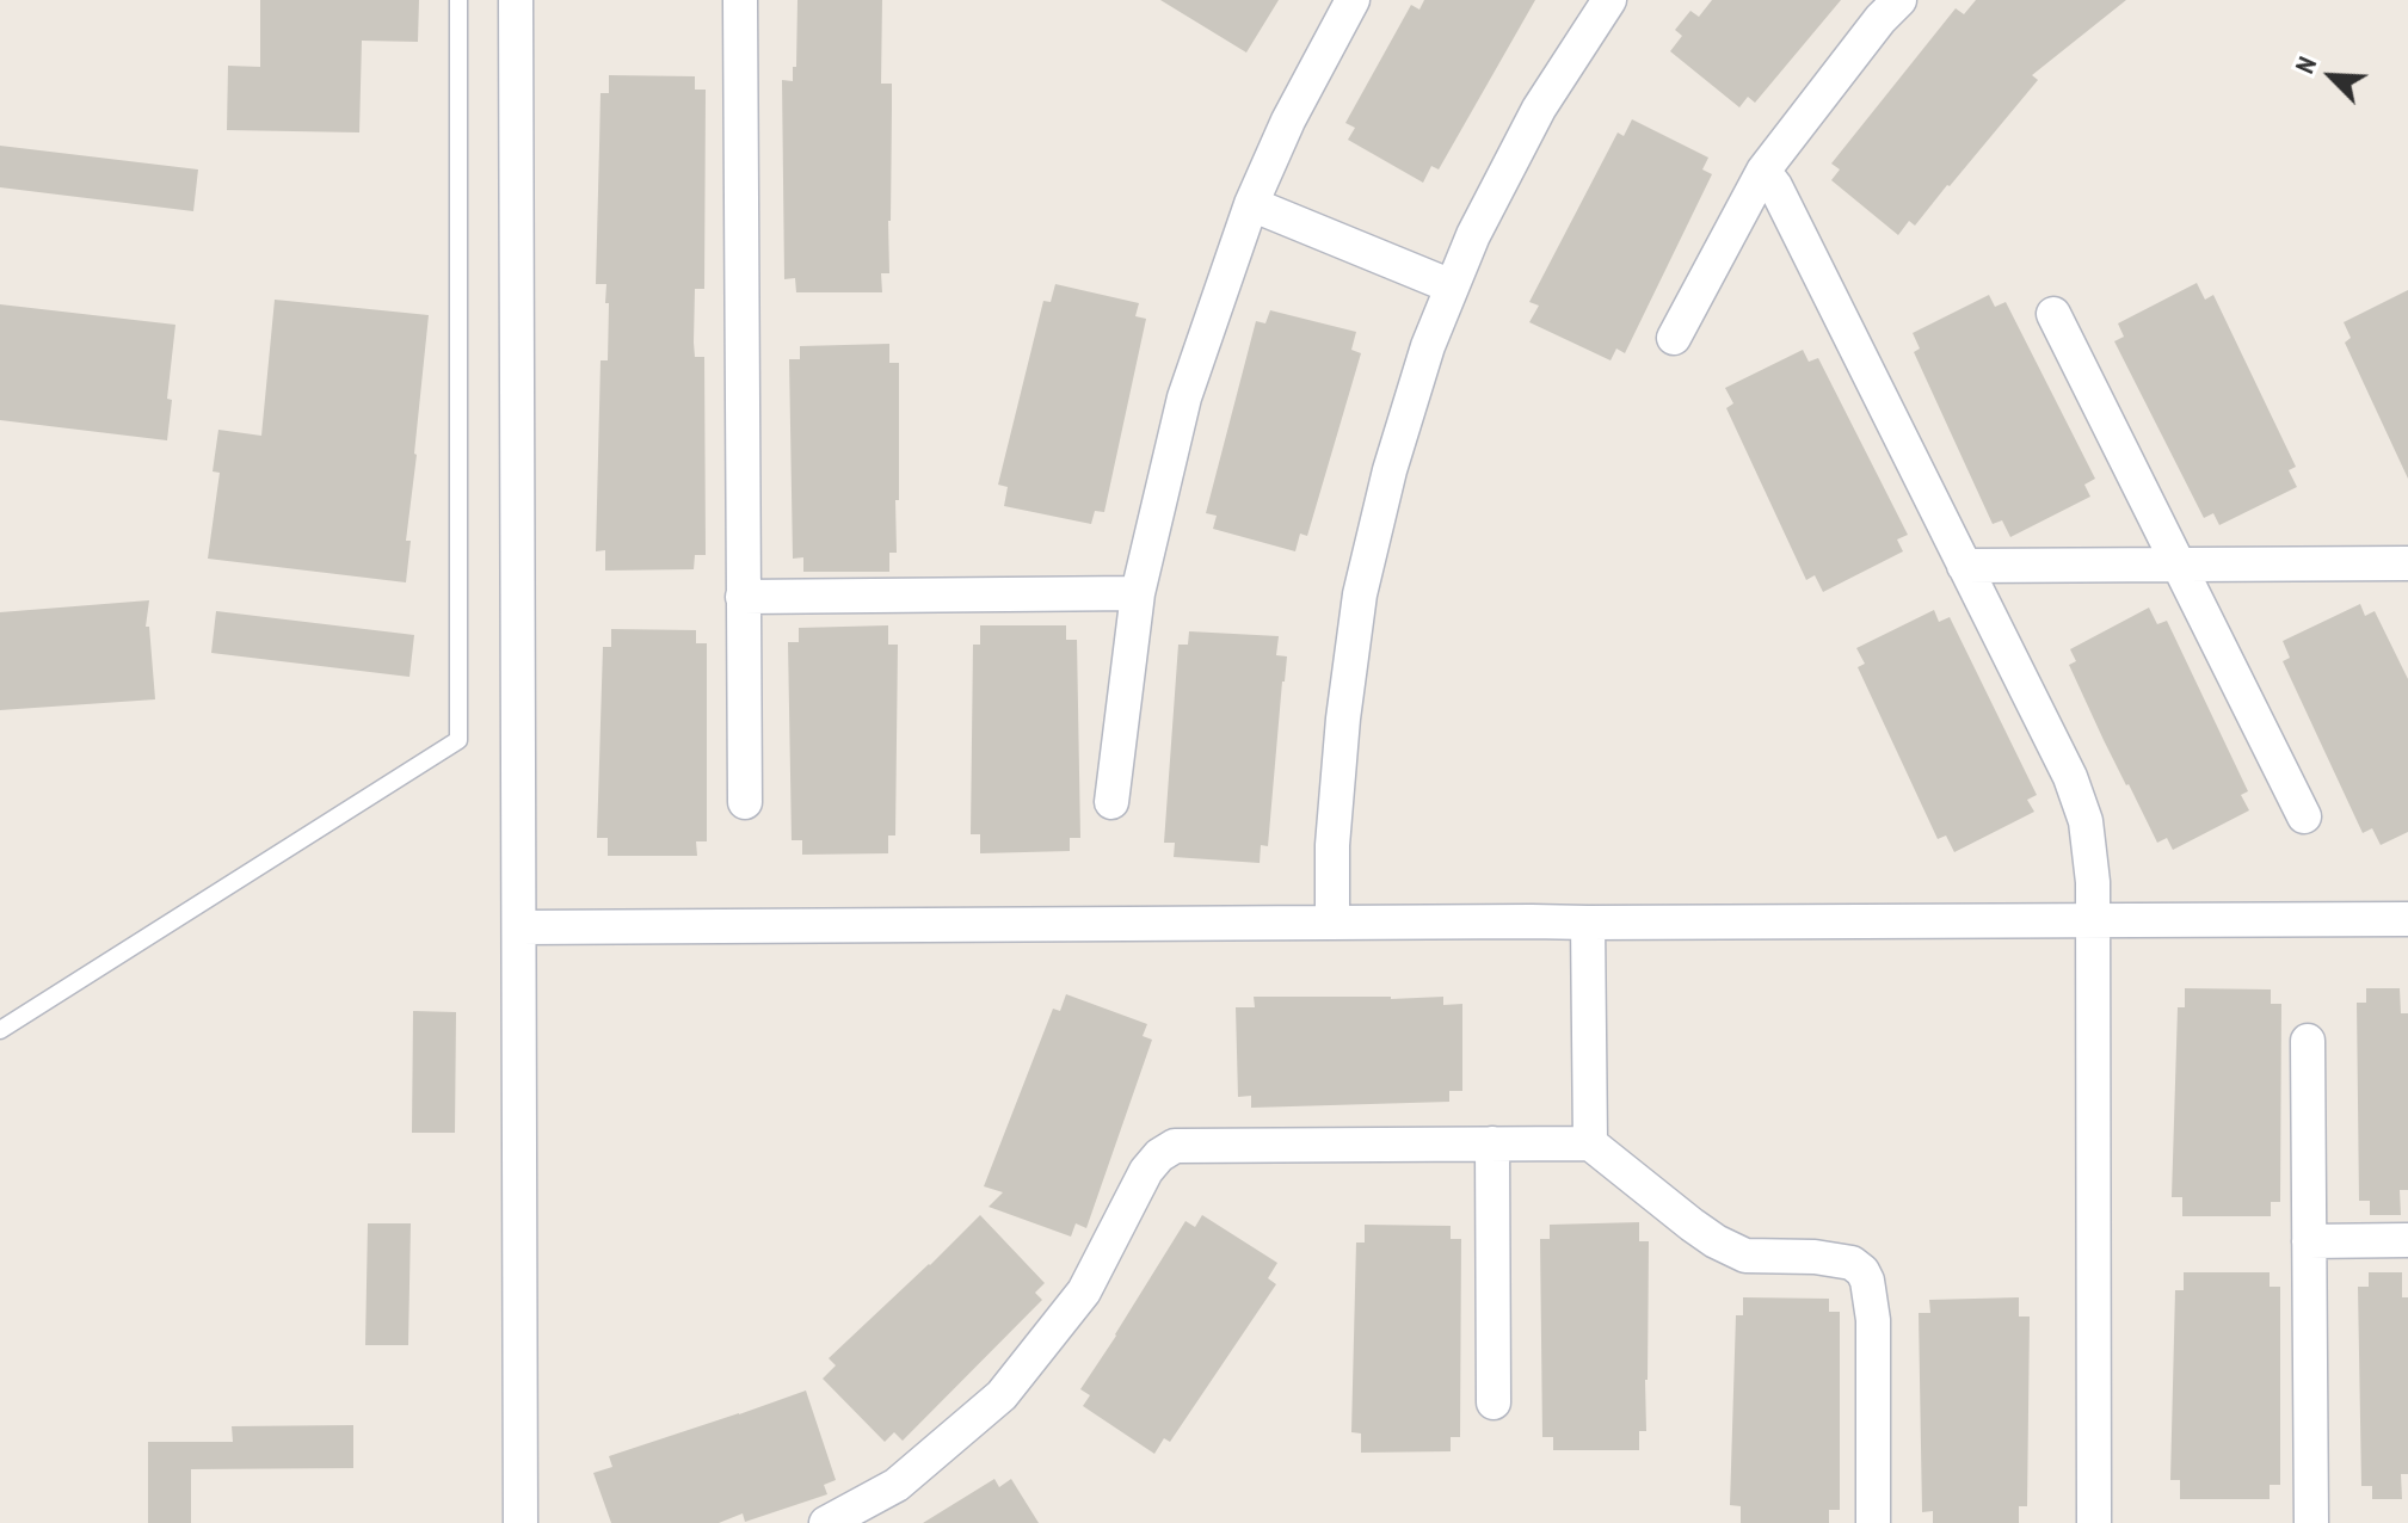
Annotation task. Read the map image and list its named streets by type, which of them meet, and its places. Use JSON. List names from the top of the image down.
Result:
{
  "north": "top left"
}
